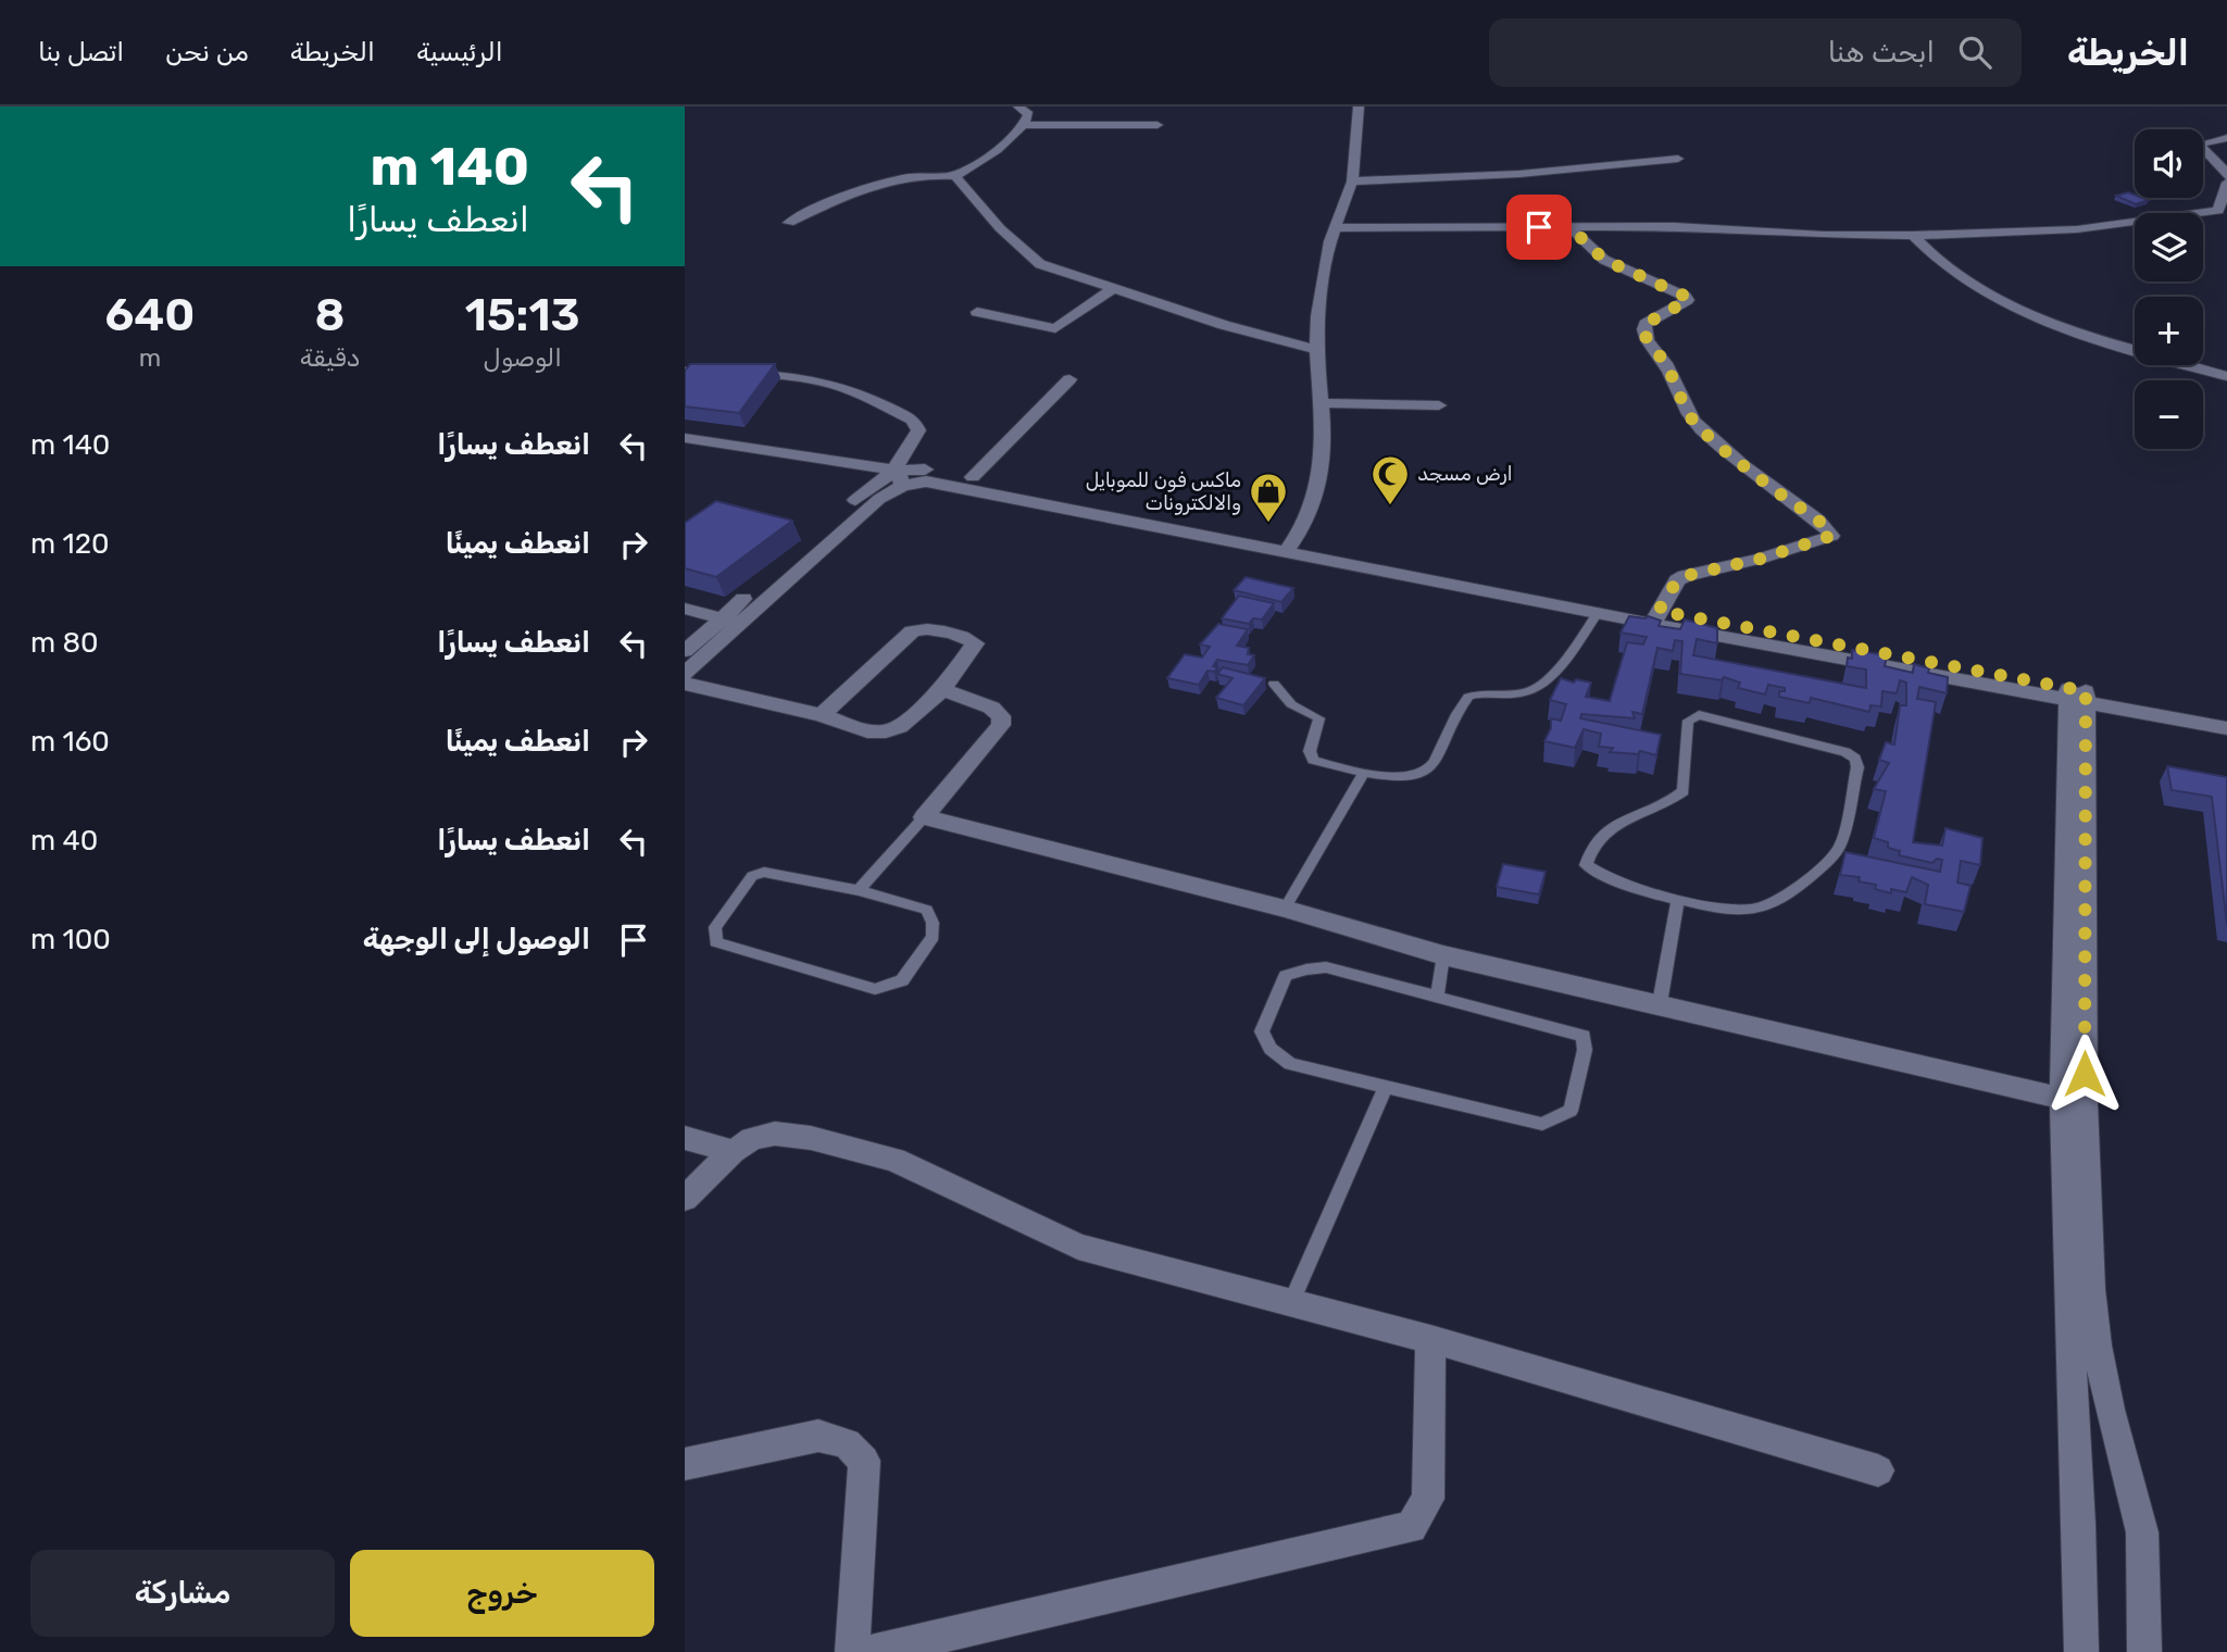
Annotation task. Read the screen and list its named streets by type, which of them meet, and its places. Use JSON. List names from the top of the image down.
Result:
{
  "places": {
    "mosque": ["ارض مسجد"],
    "shop": ["ماكس فون للموبايل والالكترونات"]
  },
  "page": {
    "header": "الخريطة",
    "search": "ابحث هنا",
    "nav": [
      "الرئيسية",
      "الخريطة",
      "من نحن",
      "اتصل بنا"
    ],
    "turn": ["140 m", "انعطف يسارًا"],
    "map_buttons": ["+", "−"],
    "eta": [
      "15:13",
      "الوصول",
      "8",
      "دقيقة",
      "640",
      "m"
    ],
    "list": [
      {
        "name": "انعطف يسارًا",
        "value": "140 m"
      },
      {
        "name": "انعطف يمينًا",
        "value": "120 m"
      },
      {
        "name": "انعطف يسارًا",
        "value": "80 m"
      },
      {
        "name": "انعطف يمينًا",
        "value": "160 m"
      },
      {
        "name": "انعطف يسارًا",
        "value": "40 m"
      },
      {
        "name": "الوصول إلى الوجهة",
        "value": "100 m"
      }
    ],
    "buttons": ["خروج", "مشاركة"]
  }
}
